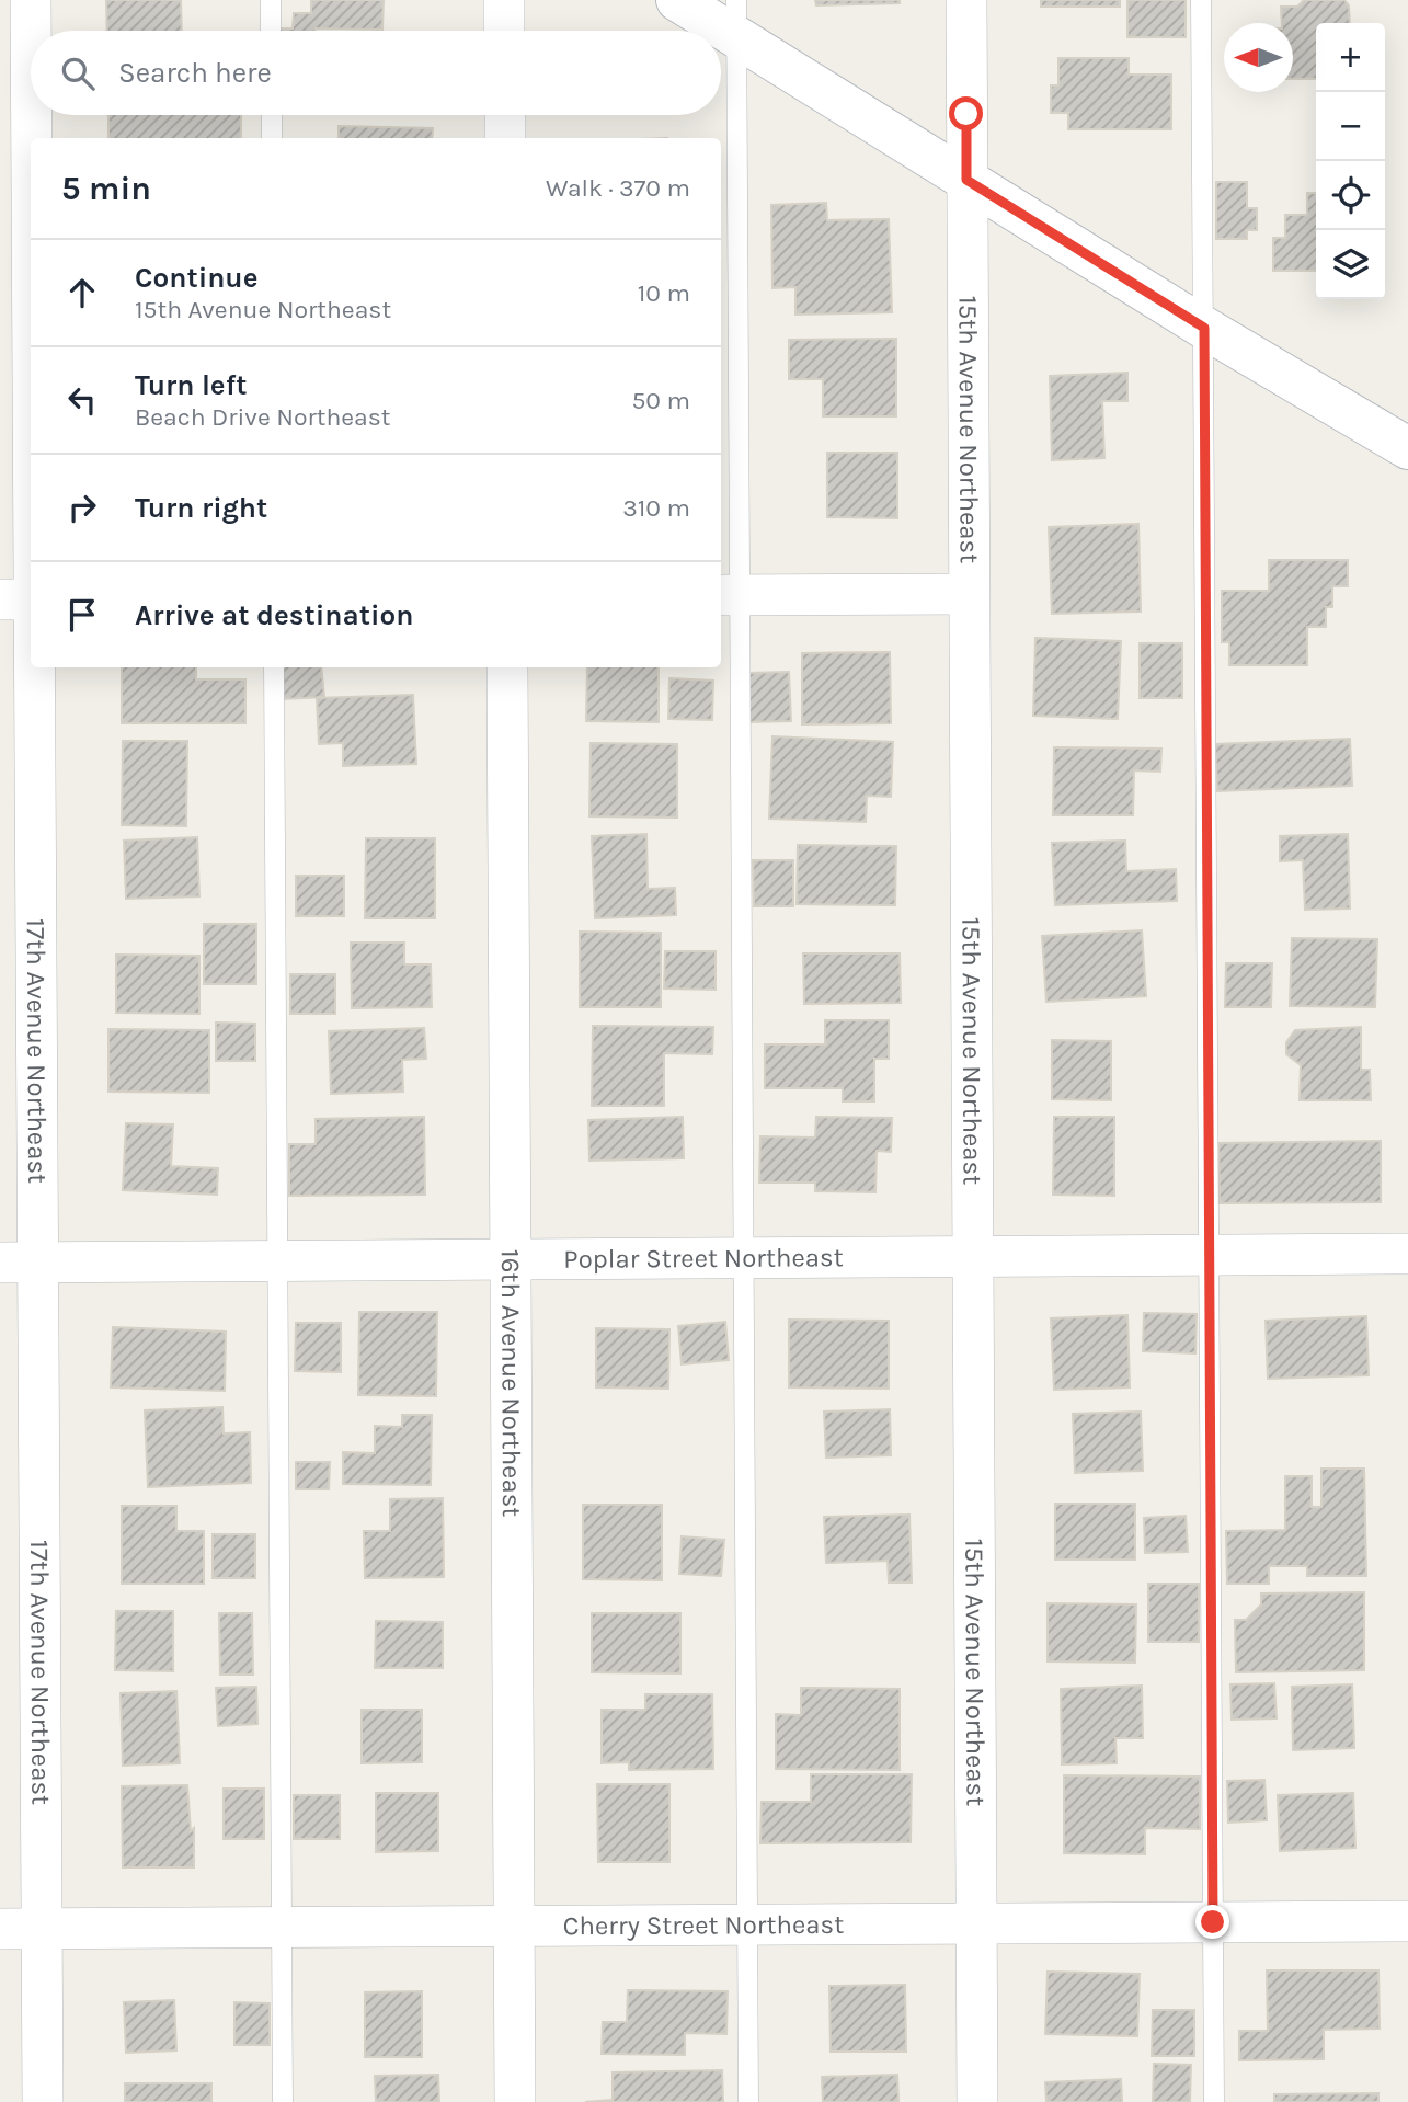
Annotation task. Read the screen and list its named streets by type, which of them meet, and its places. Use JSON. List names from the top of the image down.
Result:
{
  "streets": {
    "street": [
      "15th Avenue Northeast",
      "17th Avenue Northeast",
      "Poplar Street Northeast",
      "16th Avenue Northeast",
      "Cherry Street Northeast"
    ]
  },
  "crossings": [
    ["15th Avenue Northeast", "Poplar Street Northeast"],
    ["15th Avenue Northeast", "Cherry Street Northeast"],
    ["17th Avenue Northeast", "Poplar Street Northeast"],
    ["17th Avenue Northeast", "Cherry Street Northeast"],
    ["Poplar Street Northeast", "16th Avenue Northeast"],
    ["16th Avenue Northeast", "Cherry Street Northeast"]
  ],
  "north": "left",
  "page": {
    "map_buttons": ["+", "−"],
    "search": "Search here",
    "heading": ["5 min", "Walk · 370 m"],
    "list": [
      ["Continue", "15th Avenue Northeast", "10 m"],
      ["Turn left", "Beach Drive Northeast", "50 m"],
      ["Turn right", "310 m"],
      "Arrive at destination"
    ]
  }
}
